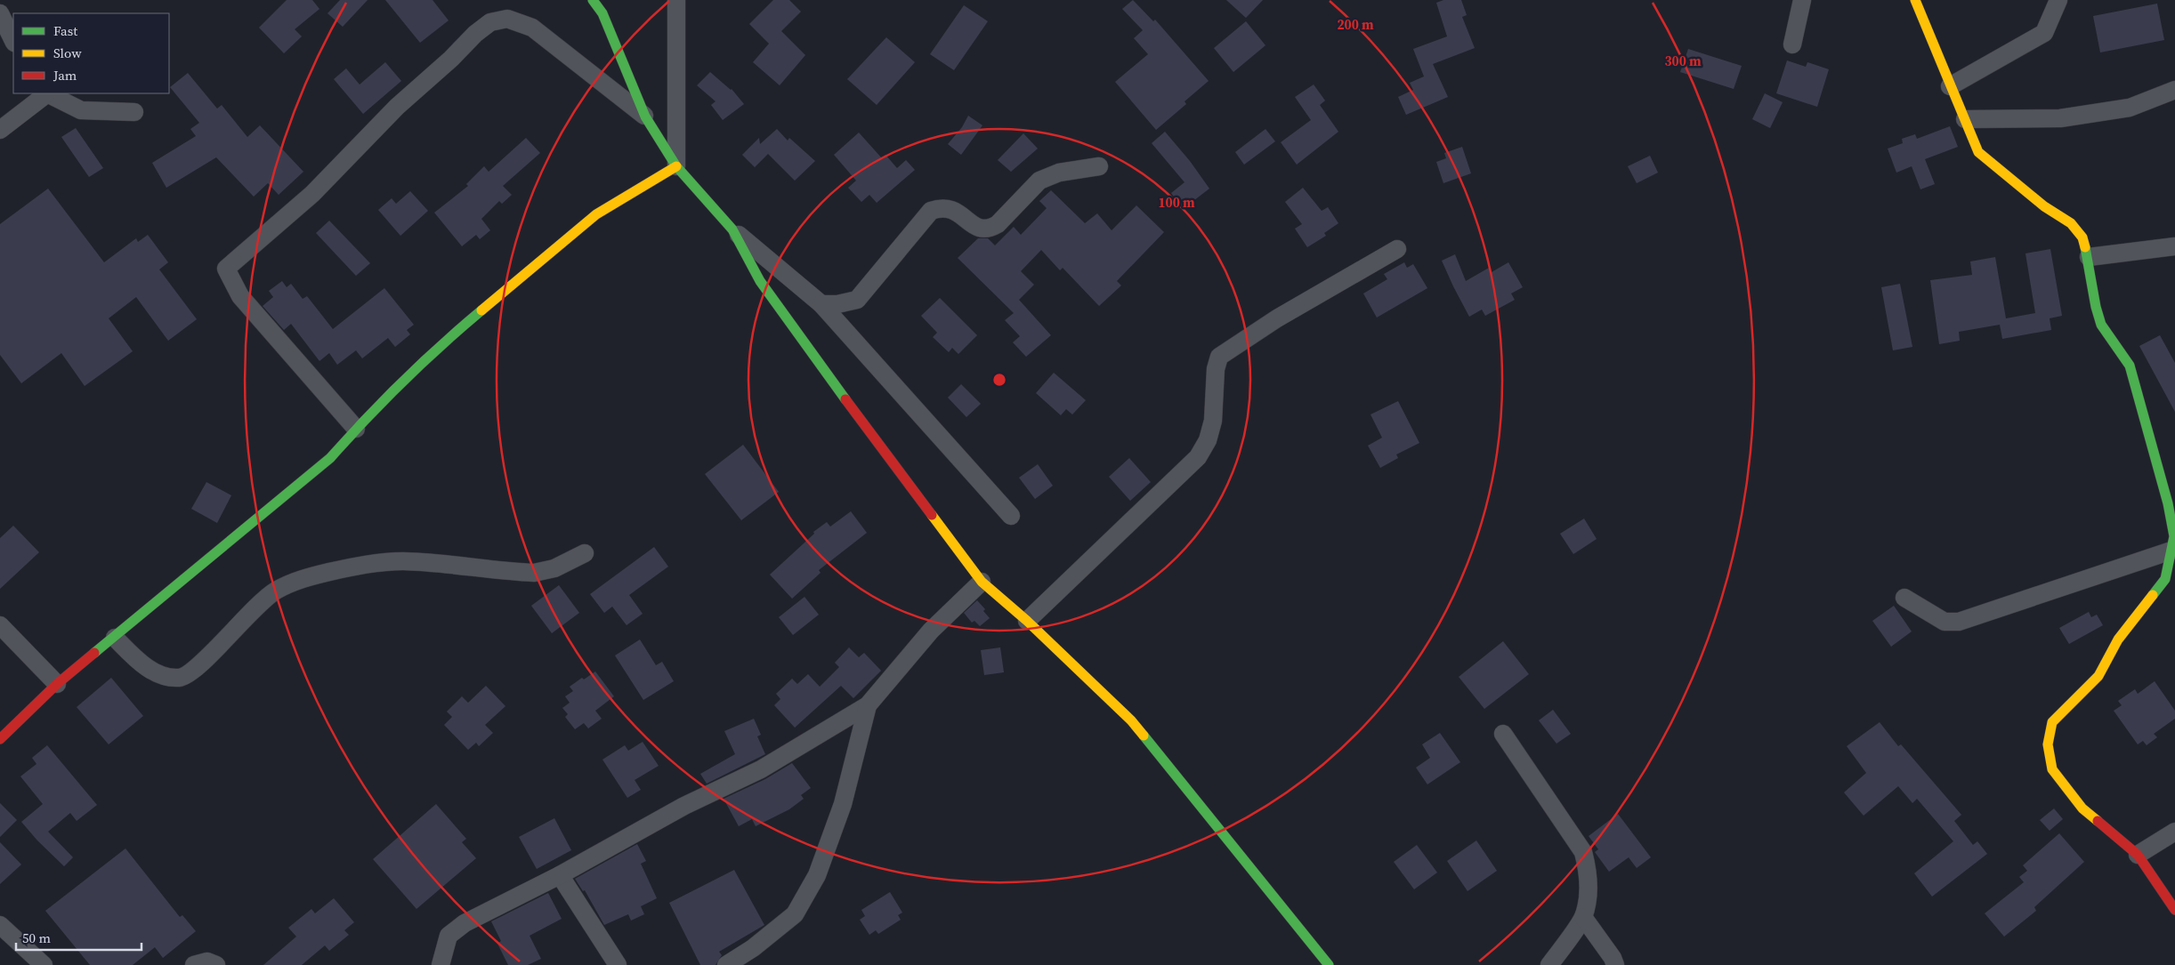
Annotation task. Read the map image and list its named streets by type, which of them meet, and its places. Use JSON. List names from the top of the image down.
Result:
{
  "legend": ["Fast", "Slow", "Jam"],
  "scale_bar": "50 m",
  "rings": ["200 m", "300 m", "100 m"]
}
